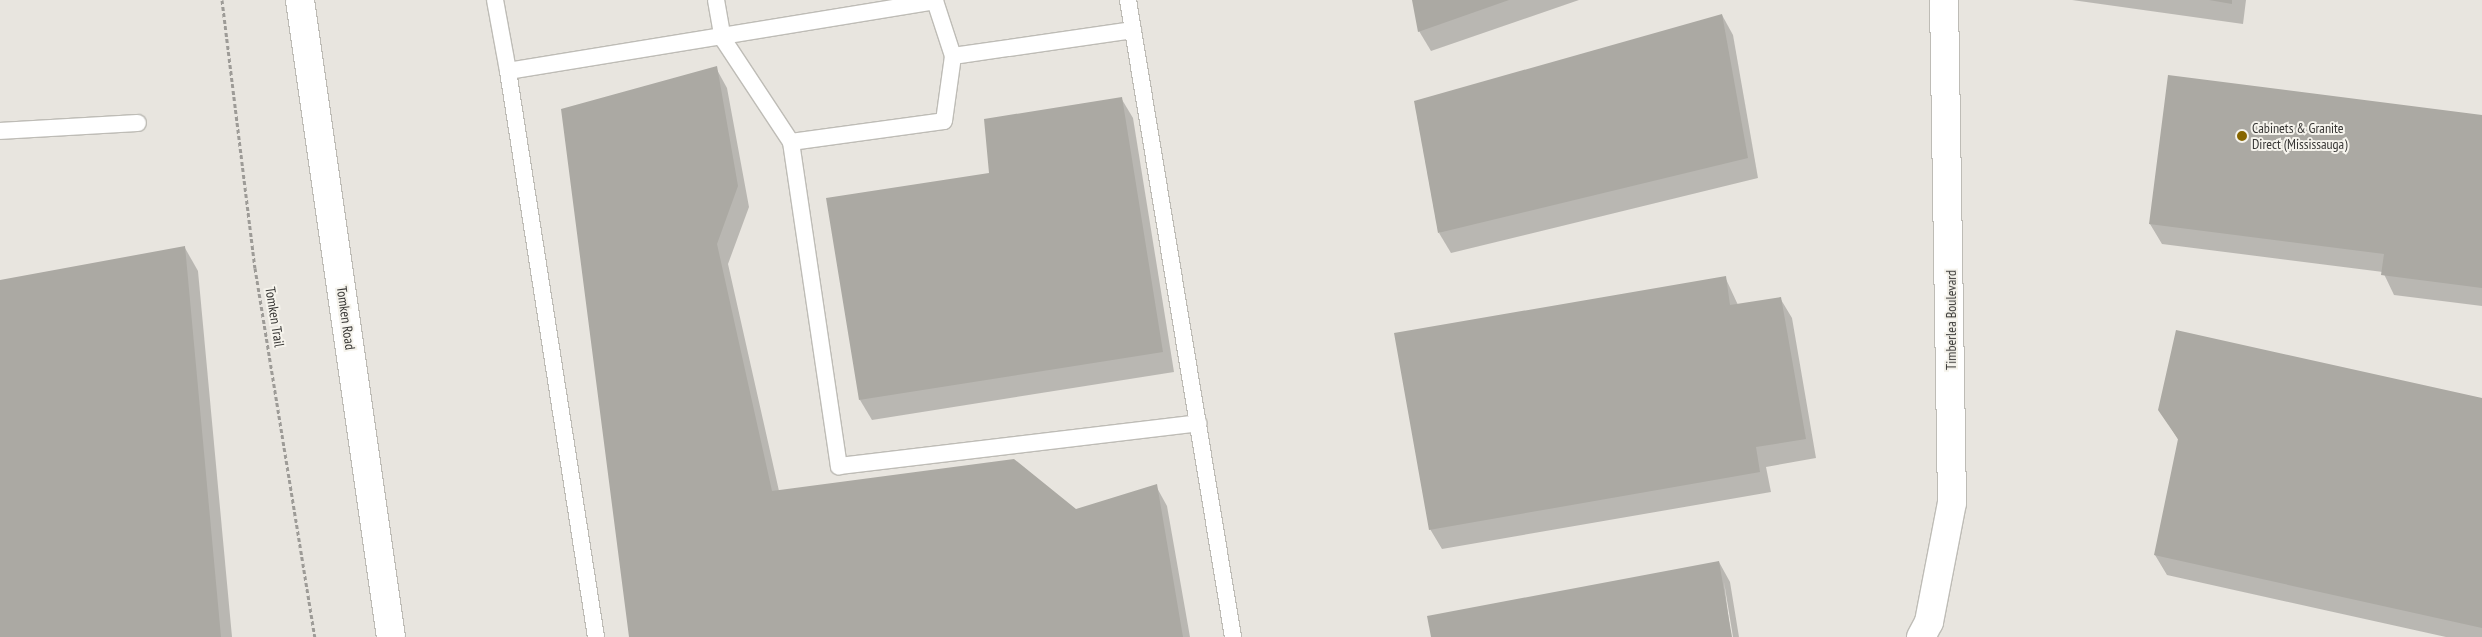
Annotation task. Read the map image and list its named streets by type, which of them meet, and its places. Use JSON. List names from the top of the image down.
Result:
{
  "streets": {
    "main road": ["Tomken Road", "Timberlea Boulevard"],
    "path": ["Tomken Trail"]
  },
  "places": ["Cabinets & Granite Direct (Mississauga)"]
}
